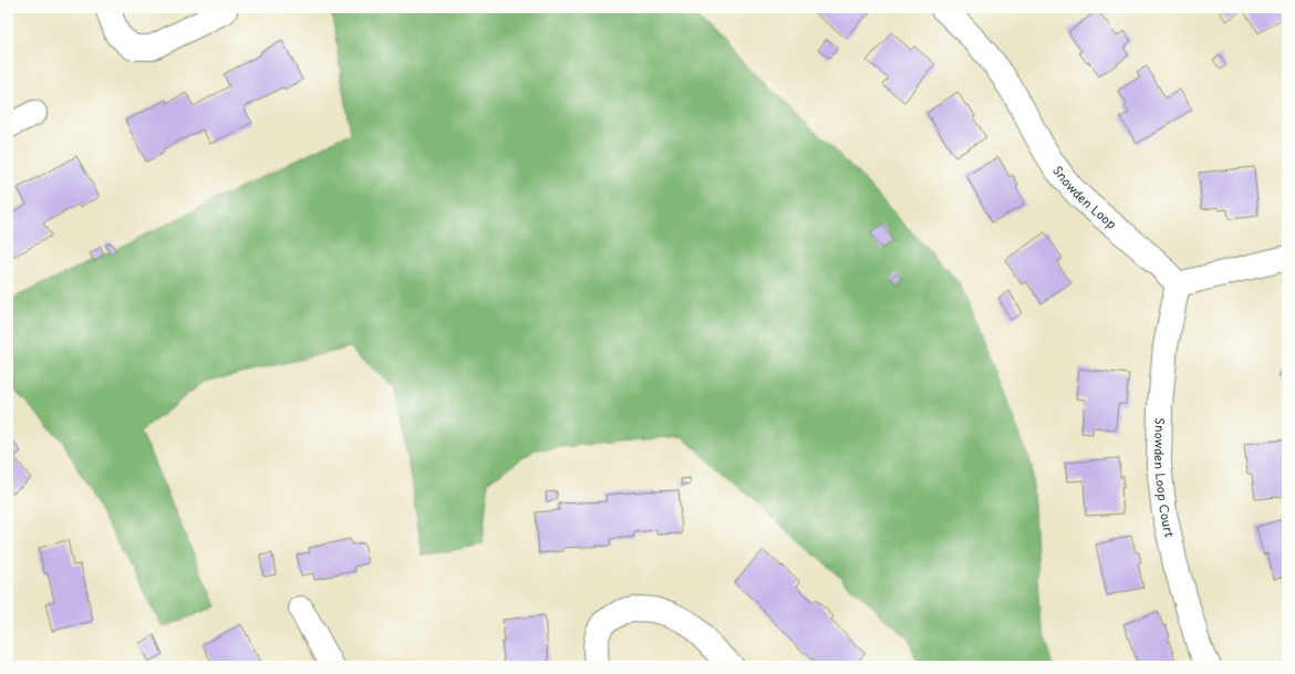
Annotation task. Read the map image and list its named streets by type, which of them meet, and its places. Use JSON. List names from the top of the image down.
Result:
{
  "streets": {
    "street": ["Snowden Loop", "Snowden Loop Court"]
  },
  "crossings": [
    ["Snowden Loop", "Snowden Loop Court"]
  ]
}
